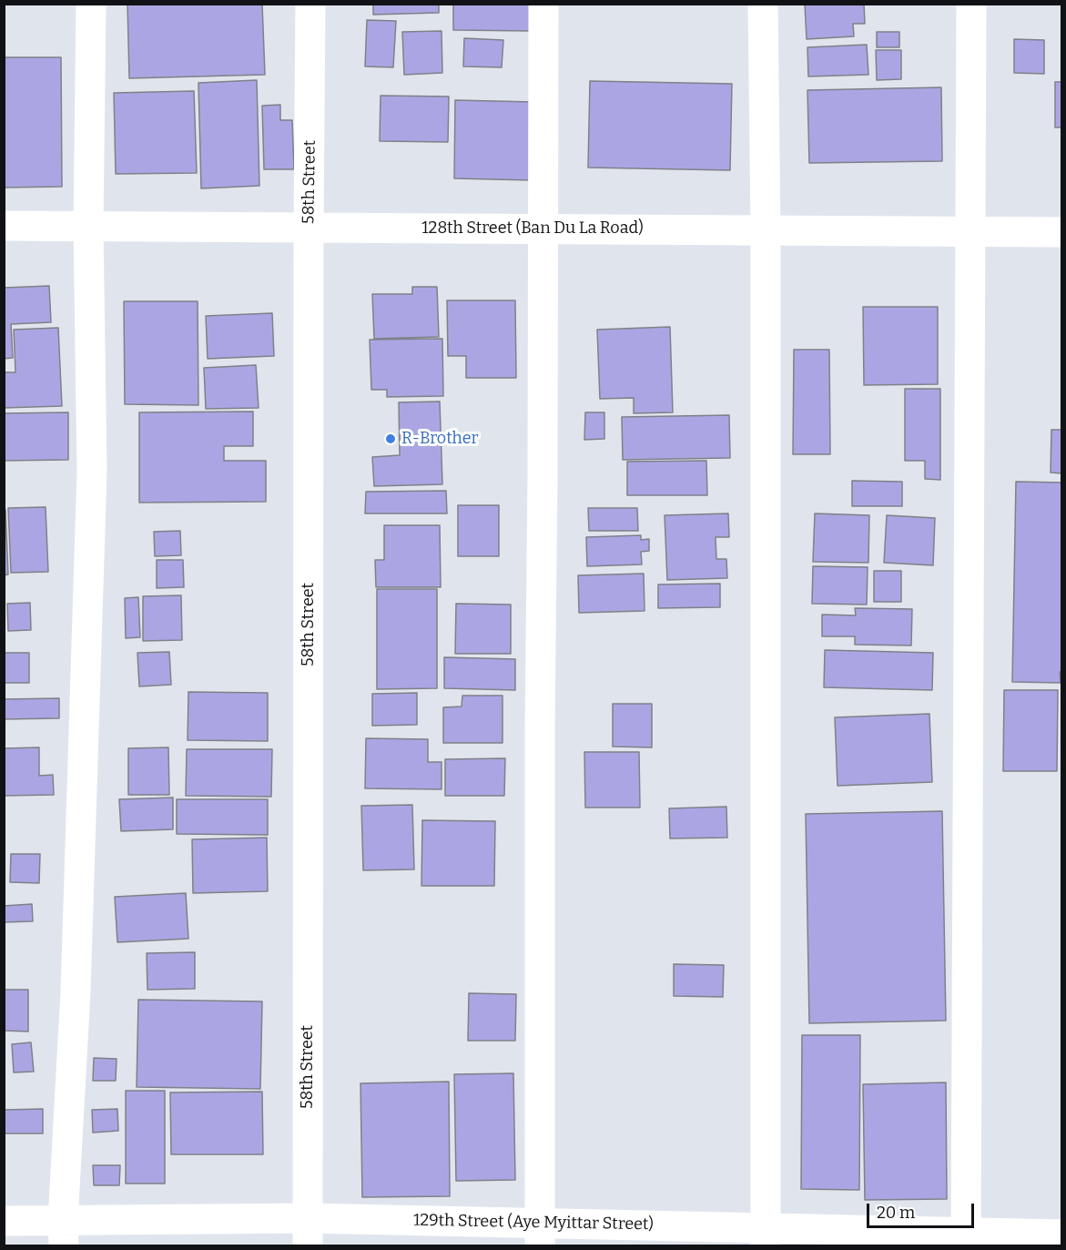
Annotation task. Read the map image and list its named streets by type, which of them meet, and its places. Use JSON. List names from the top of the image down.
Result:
{
  "streets": {
    "street": ["58th Street", "128th Street (Ban Du La Road)", "129th Street (Aye Myittar Street)"]
  },
  "crossings": [
    ["58th Street", "128th Street (Ban Du La Road)"],
    ["58th Street", "129th Street (Aye Myittar Street)"]
  ],
  "places": ["R-Brother"],
  "scale_bar": "20 m"
}
